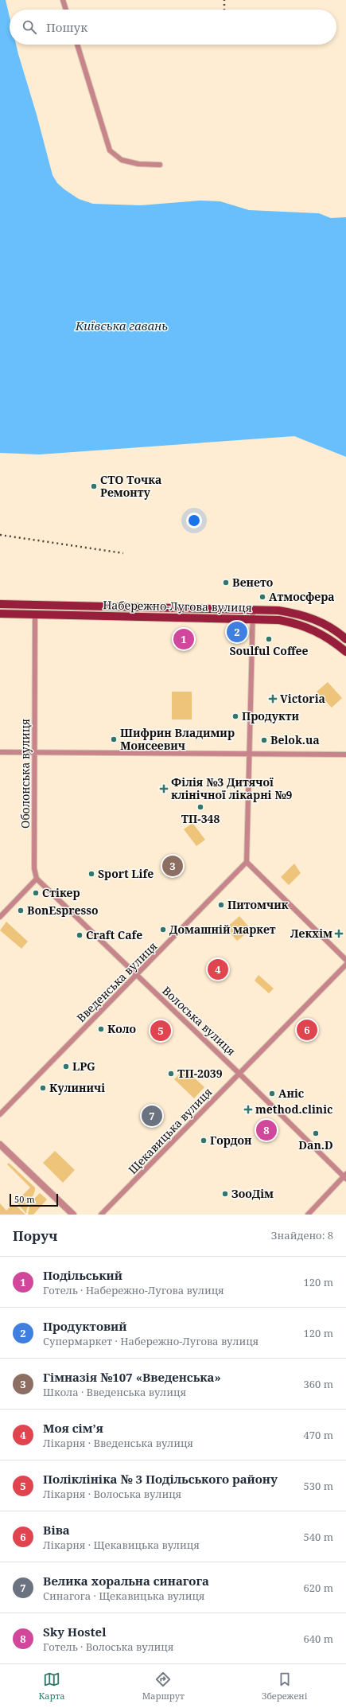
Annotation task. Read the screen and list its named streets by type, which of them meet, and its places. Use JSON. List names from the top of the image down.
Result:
{
  "streets": {
    "main road": ["Набережно-Лугова вулиця"],
    "street": [
      "Оболонська вулиця",
      "Введенська вулиця",
      "Волоська вулиця",
      "Щекавицька вулиця"
    ]
  },
  "crossings": [
    ["Набережно-Лугова вулиця", "Оболонська вулиця"],
    ["Оболонська вулиця", "Волоська вулиця"],
    ["Введенська вулиця", "Волоська вулиця"],
    ["Волоська вулиця", "Щекавицька вулиця"]
  ],
  "water": ["Київська гавань"],
  "places": {
    "other": [
      "СТО Точка Ремонту",
      "Венето",
      "Атмосфера",
      "Soulful Coffee",
      "Продукти",
      "Шифрин Владимир Моисеевич",
      "Belok.ua",
      "ТП-348",
      "Sport Life",
      "Стікер",
      "Питомчик",
      "BonEspresso",
      "Домашній маркет",
      "Craft Cafe",
      "Коло",
      "LPG",
      "ТП-2039",
      "Кулиничі",
      "Аніс",
      "Dan.D",
      "Гордон",
      "ЗооДім"
    ],
    "health": [
      "Victoria",
      "Філія №3 Дитячої клінічної лікарні №9",
      "Лекхім",
      "method.clinic"
    ]
  },
  "scale_bar": "50 m",
  "page": {
    "search": "Пошук",
    "pins": [
      "2",
      "1",
      "3",
      "4",
      "6",
      "5",
      "7",
      "8"
    ],
    "scale": "50 m",
    "heading": ["Поруч", "Знайдено: 8"],
    "list": [
      {
        "mark": "1",
        "name": "Подільський",
        "note": "Готель · Набережно-Лугова вулиця",
        "value": "120 m"
      },
      {
        "mark": "2",
        "name": "Продуктовий",
        "note": "Супермаркет · Набережно-Лугова вулиця",
        "value": "120 m"
      },
      {
        "mark": "3",
        "name": "Гімназія №107 «Введенська»",
        "note": "Школа · Введенська вулиця",
        "value": "360 m"
      },
      {
        "mark": "4",
        "name": "Моя сім’я",
        "note": "Лікарня · Введенська вулиця",
        "value": "470 m"
      },
      {
        "mark": "5",
        "name": "Поліклініка № 3 Подільського району",
        "note": "Лікарня · Волоська вулиця",
        "value": "530 m"
      },
      {
        "mark": "6",
        "name": "Віва",
        "note": "Лікарня · Щекавицька вулиця",
        "value": "540 m"
      },
      {
        "mark": "7",
        "name": "Велика хоральна синагога",
        "note": "Синагога · Щекавицька вулиця",
        "value": "620 m"
      },
      {
        "mark": "8",
        "name": "Sky Hostel",
        "note": "Готель · Волоська вулиця",
        "value": "640 m"
      }
    ],
    "nav": ["Карта", "Маршрут", "Збережені"]
  }
}
